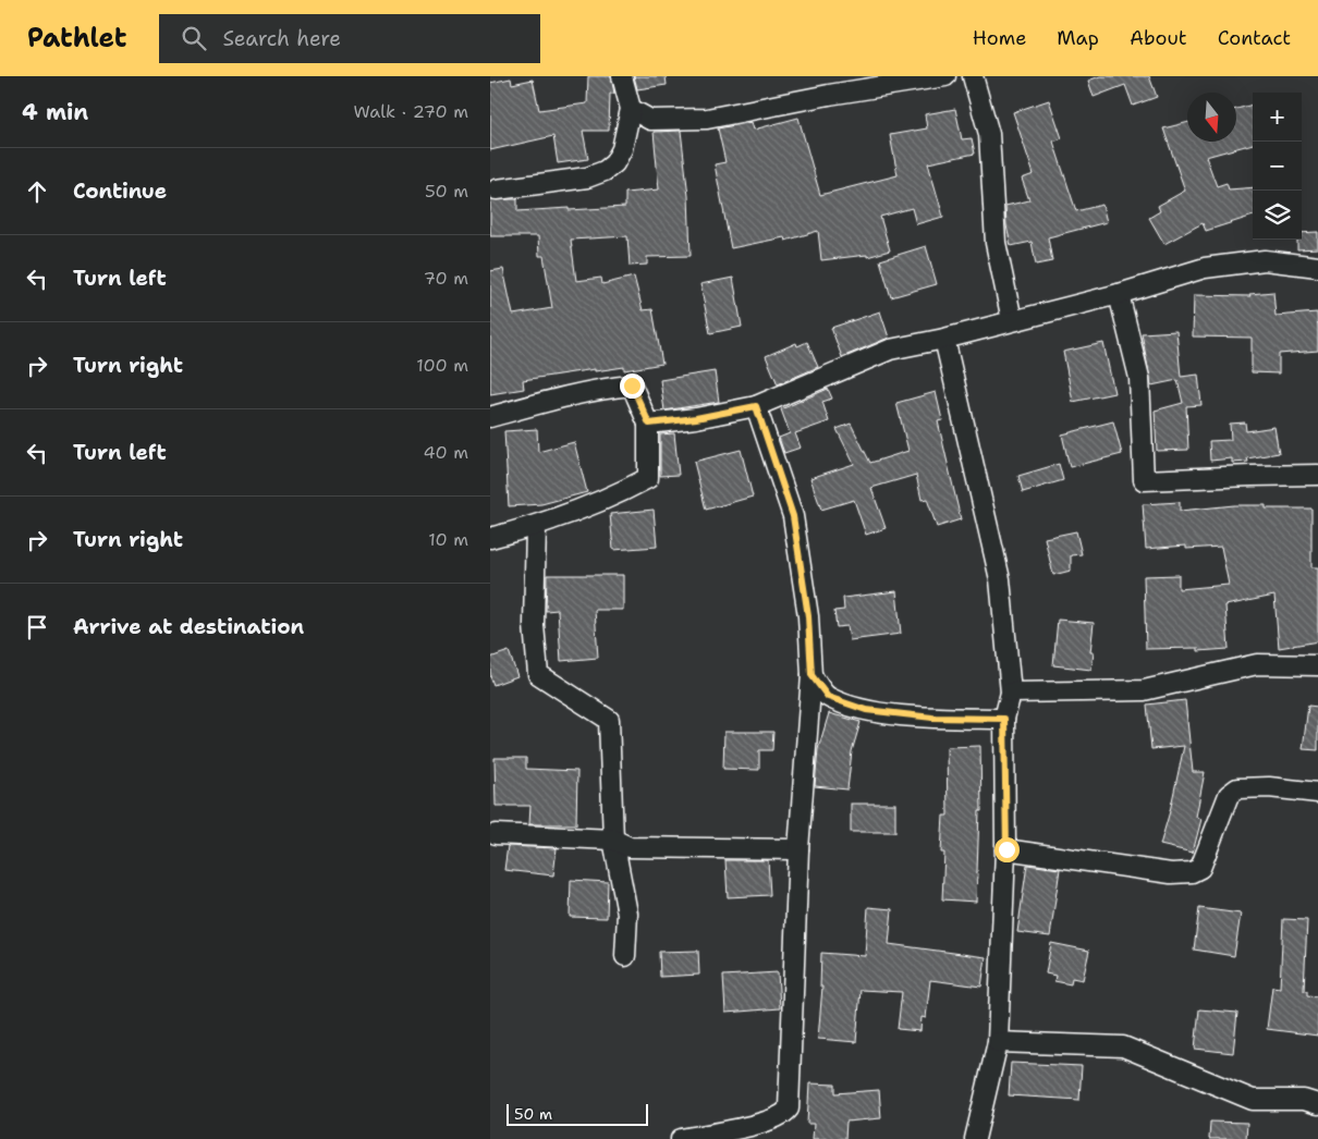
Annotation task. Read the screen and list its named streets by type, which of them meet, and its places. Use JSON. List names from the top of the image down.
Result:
{
  "scale_bar": "50 m",
  "north": "bottom",
  "page": {
    "header": "Pathlet",
    "search": "Search here",
    "nav": [
      "Home",
      "Map",
      "About",
      "Contact"
    ],
    "heading": ["4 min", "Walk · 270 m"],
    "map_buttons": ["+", "−"],
    "list": [
      ["Continue", "50 m"],
      ["Turn left", "70 m"],
      ["Turn right", "100 m"],
      ["Turn left", "40 m"],
      ["Turn right", "10 m"],
      "Arrive at destination"
    ],
    "scale": "50 m"
  }
}
